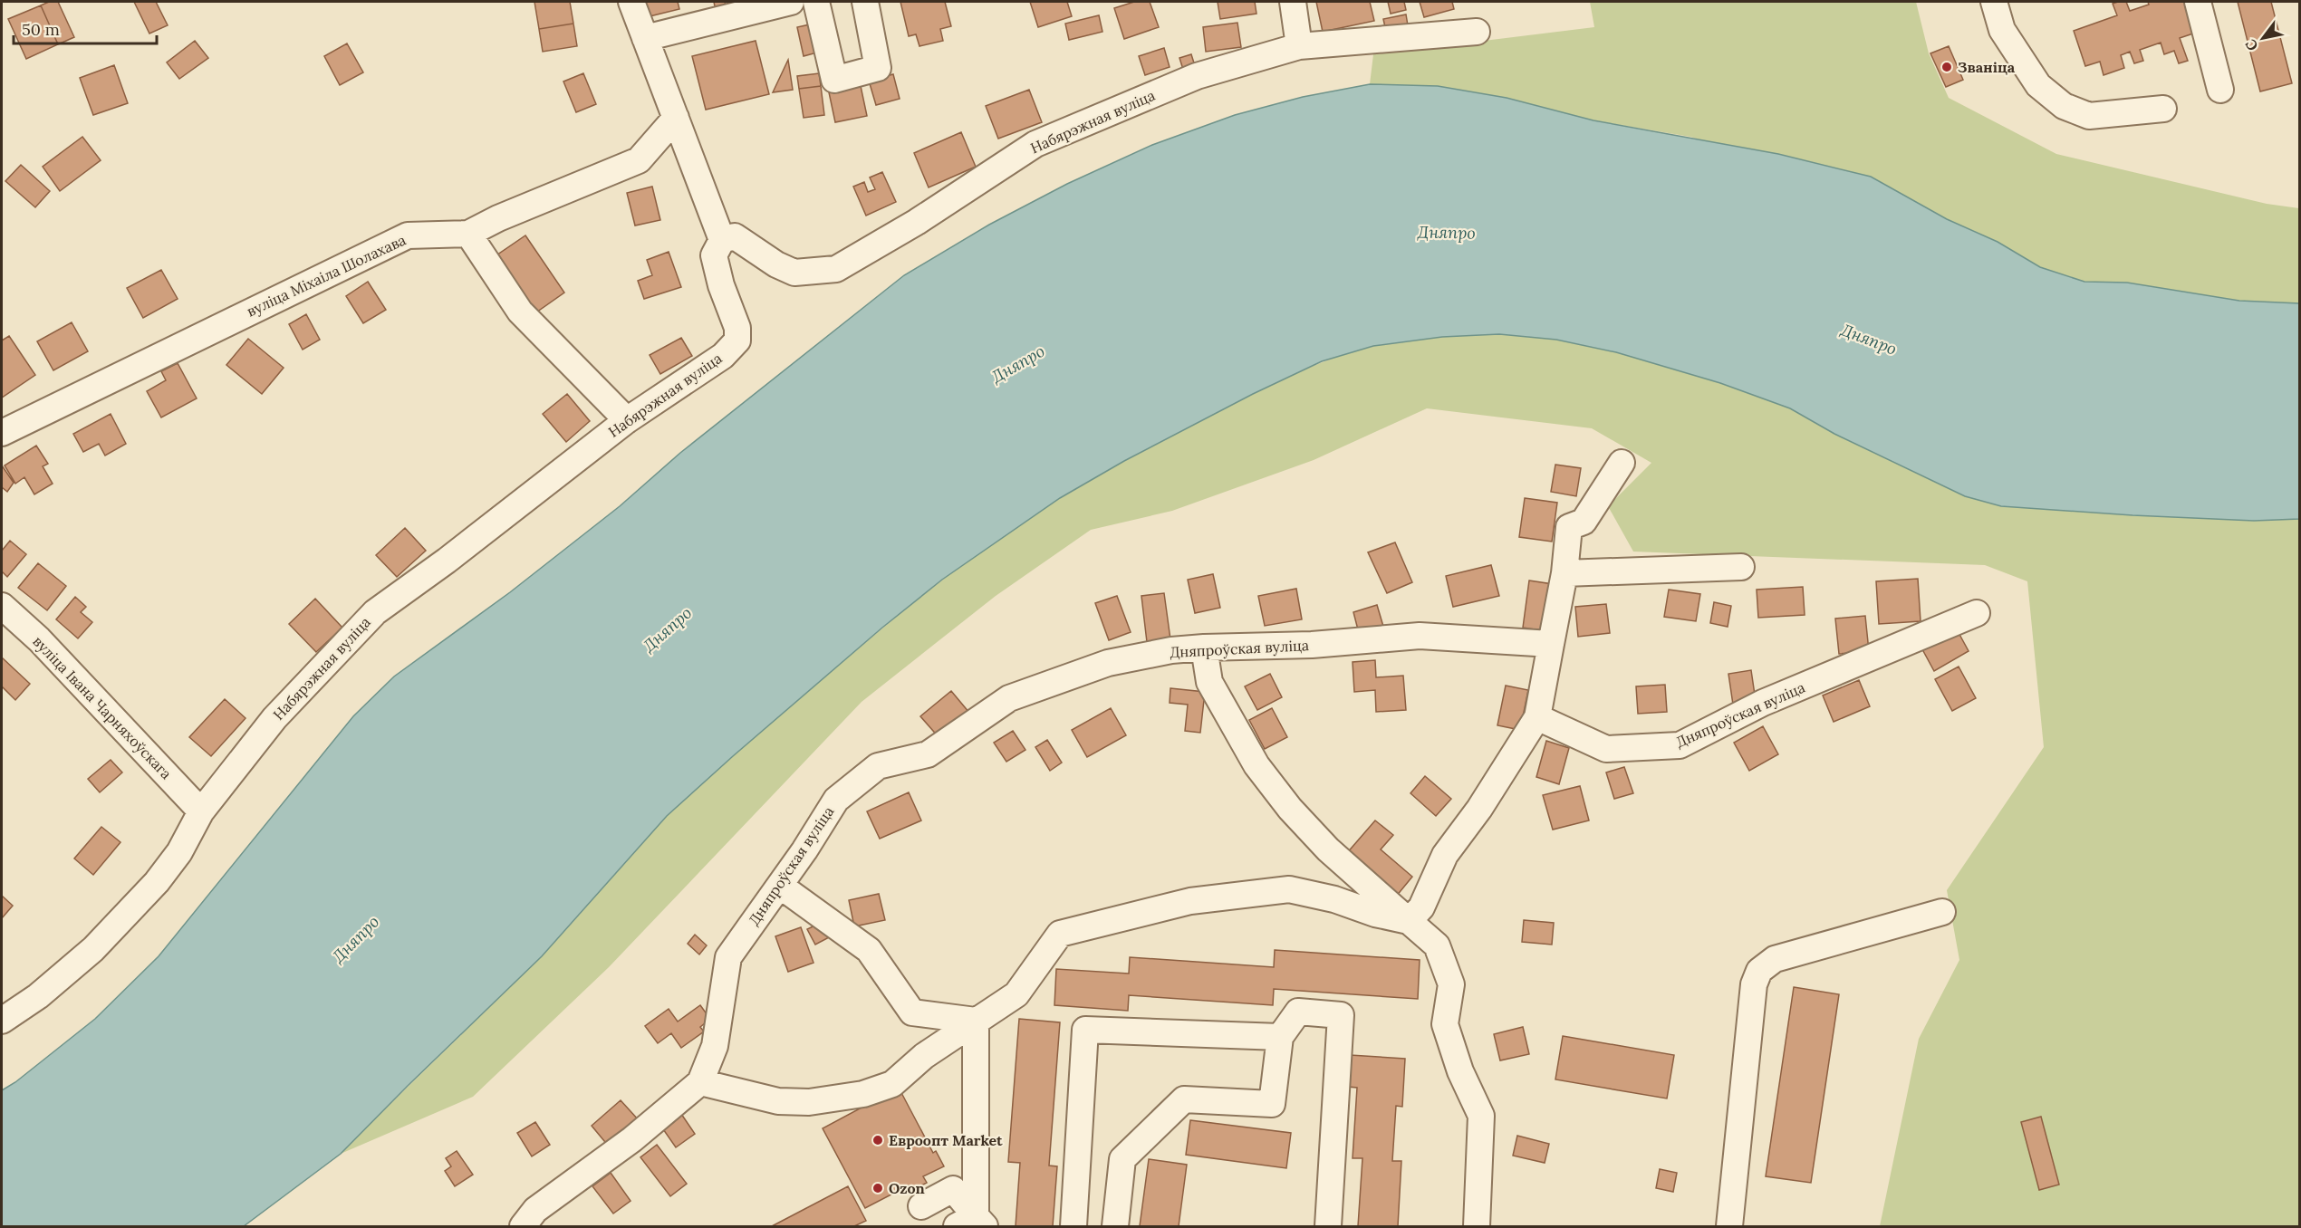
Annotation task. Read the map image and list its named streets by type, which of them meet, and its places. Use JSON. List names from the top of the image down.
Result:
{
  "streets": {
    "street": [
      "Набярэжная вуліца",
      "вуліца Міхаіла Шолахава",
      "Дняпроўская вуліца",
      "вуліца Івана Чарняхоўскага"
    ]
  },
  "crossings": [
    ["Набярэжная вуліца", "вуліца Івана Чарняхоўскага"]
  ],
  "water": ["Дняпро"],
  "places": ["Званіца", "Евроопт Market", "Ozon"],
  "scale_bar": "50 m",
  "north": "bottom left"
}
